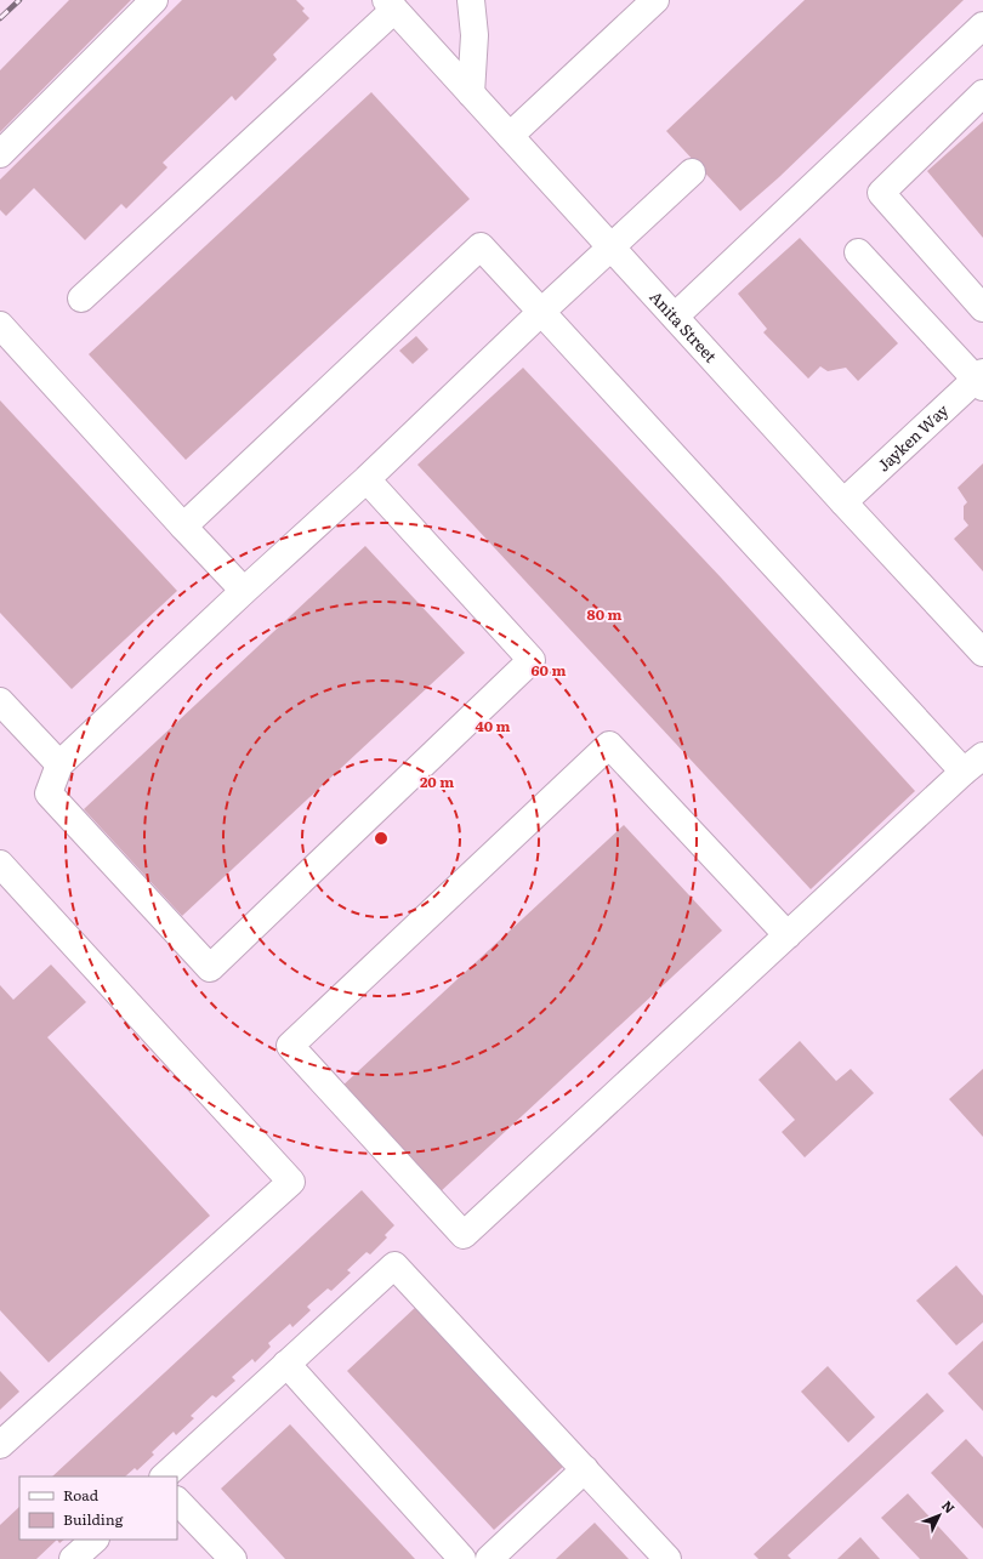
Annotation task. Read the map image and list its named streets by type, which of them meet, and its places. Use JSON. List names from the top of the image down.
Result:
{
  "streets": {
    "street": ["Anita Street", "Jayken Way"]
  },
  "crossings": [
    ["Anita Street", "Jayken Way"]
  ],
  "legend": ["Road", "Building"],
  "north": "top right",
  "rings": [
    "80 m",
    "60 m",
    "40 m",
    "20 m"
  ]
}
